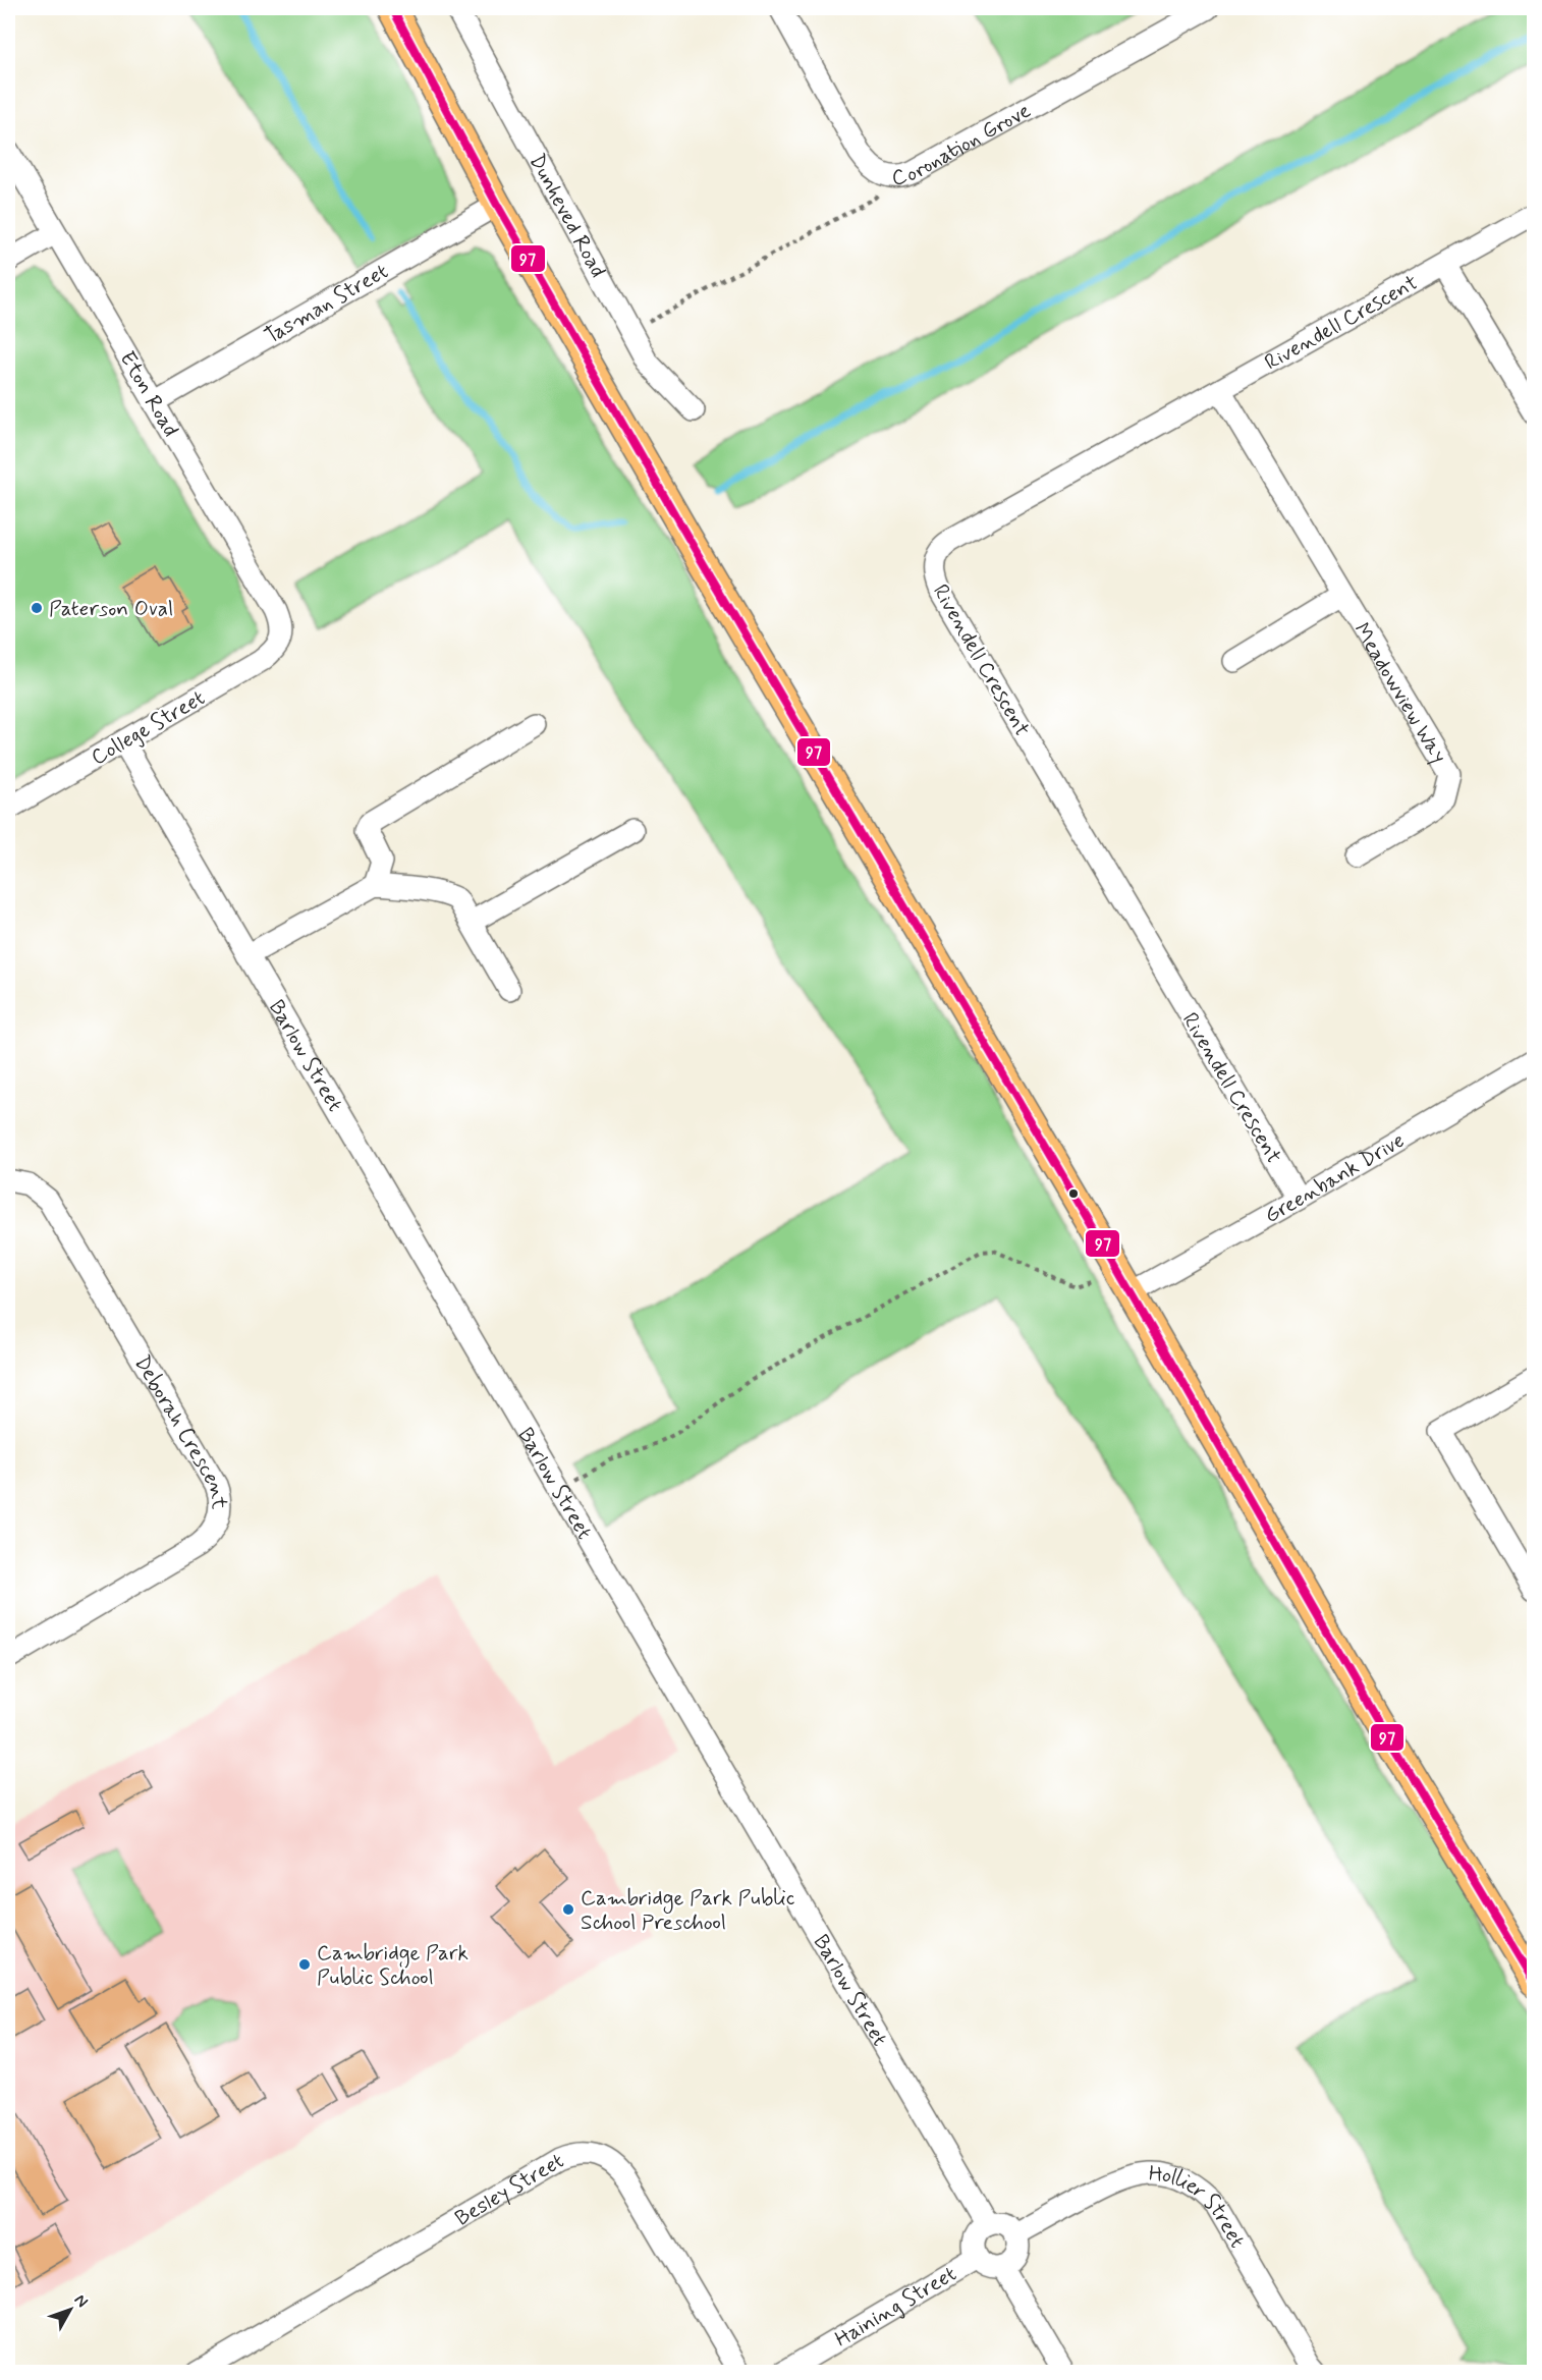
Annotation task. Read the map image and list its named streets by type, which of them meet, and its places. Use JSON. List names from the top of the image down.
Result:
{
  "streets": {
    "street": [
      "Coronation Grove",
      "Dunheved Road",
      "Tasman Street",
      "Rivendell Crescent",
      "Eton Road",
      "Meadowview Way",
      "College Street",
      "Barlow Street",
      "Greenbank Drive",
      "Deborah Crescent",
      "Besley Street",
      "Hollier Street",
      "Haining Street"
    ]
  },
  "crossings": [
    ["Tasman Street", "Eton Road"],
    ["Rivendell Crescent", "Meadowview Way"],
    ["Rivendell Crescent", "Greenbank Drive"],
    ["Eton Road", "College Street"],
    ["College Street", "Barlow Street"],
    ["Barlow Street", "Hollier Street"],
    ["Barlow Street", "Haining Street"],
    ["Hollier Street", "Haining Street"]
  ],
  "places": ["Paterson Oval", "Cambridge Park Public School Preschool", "Cambridge Park Public School"],
  "lines": ["transit line 97"],
  "north": "top right"
}
